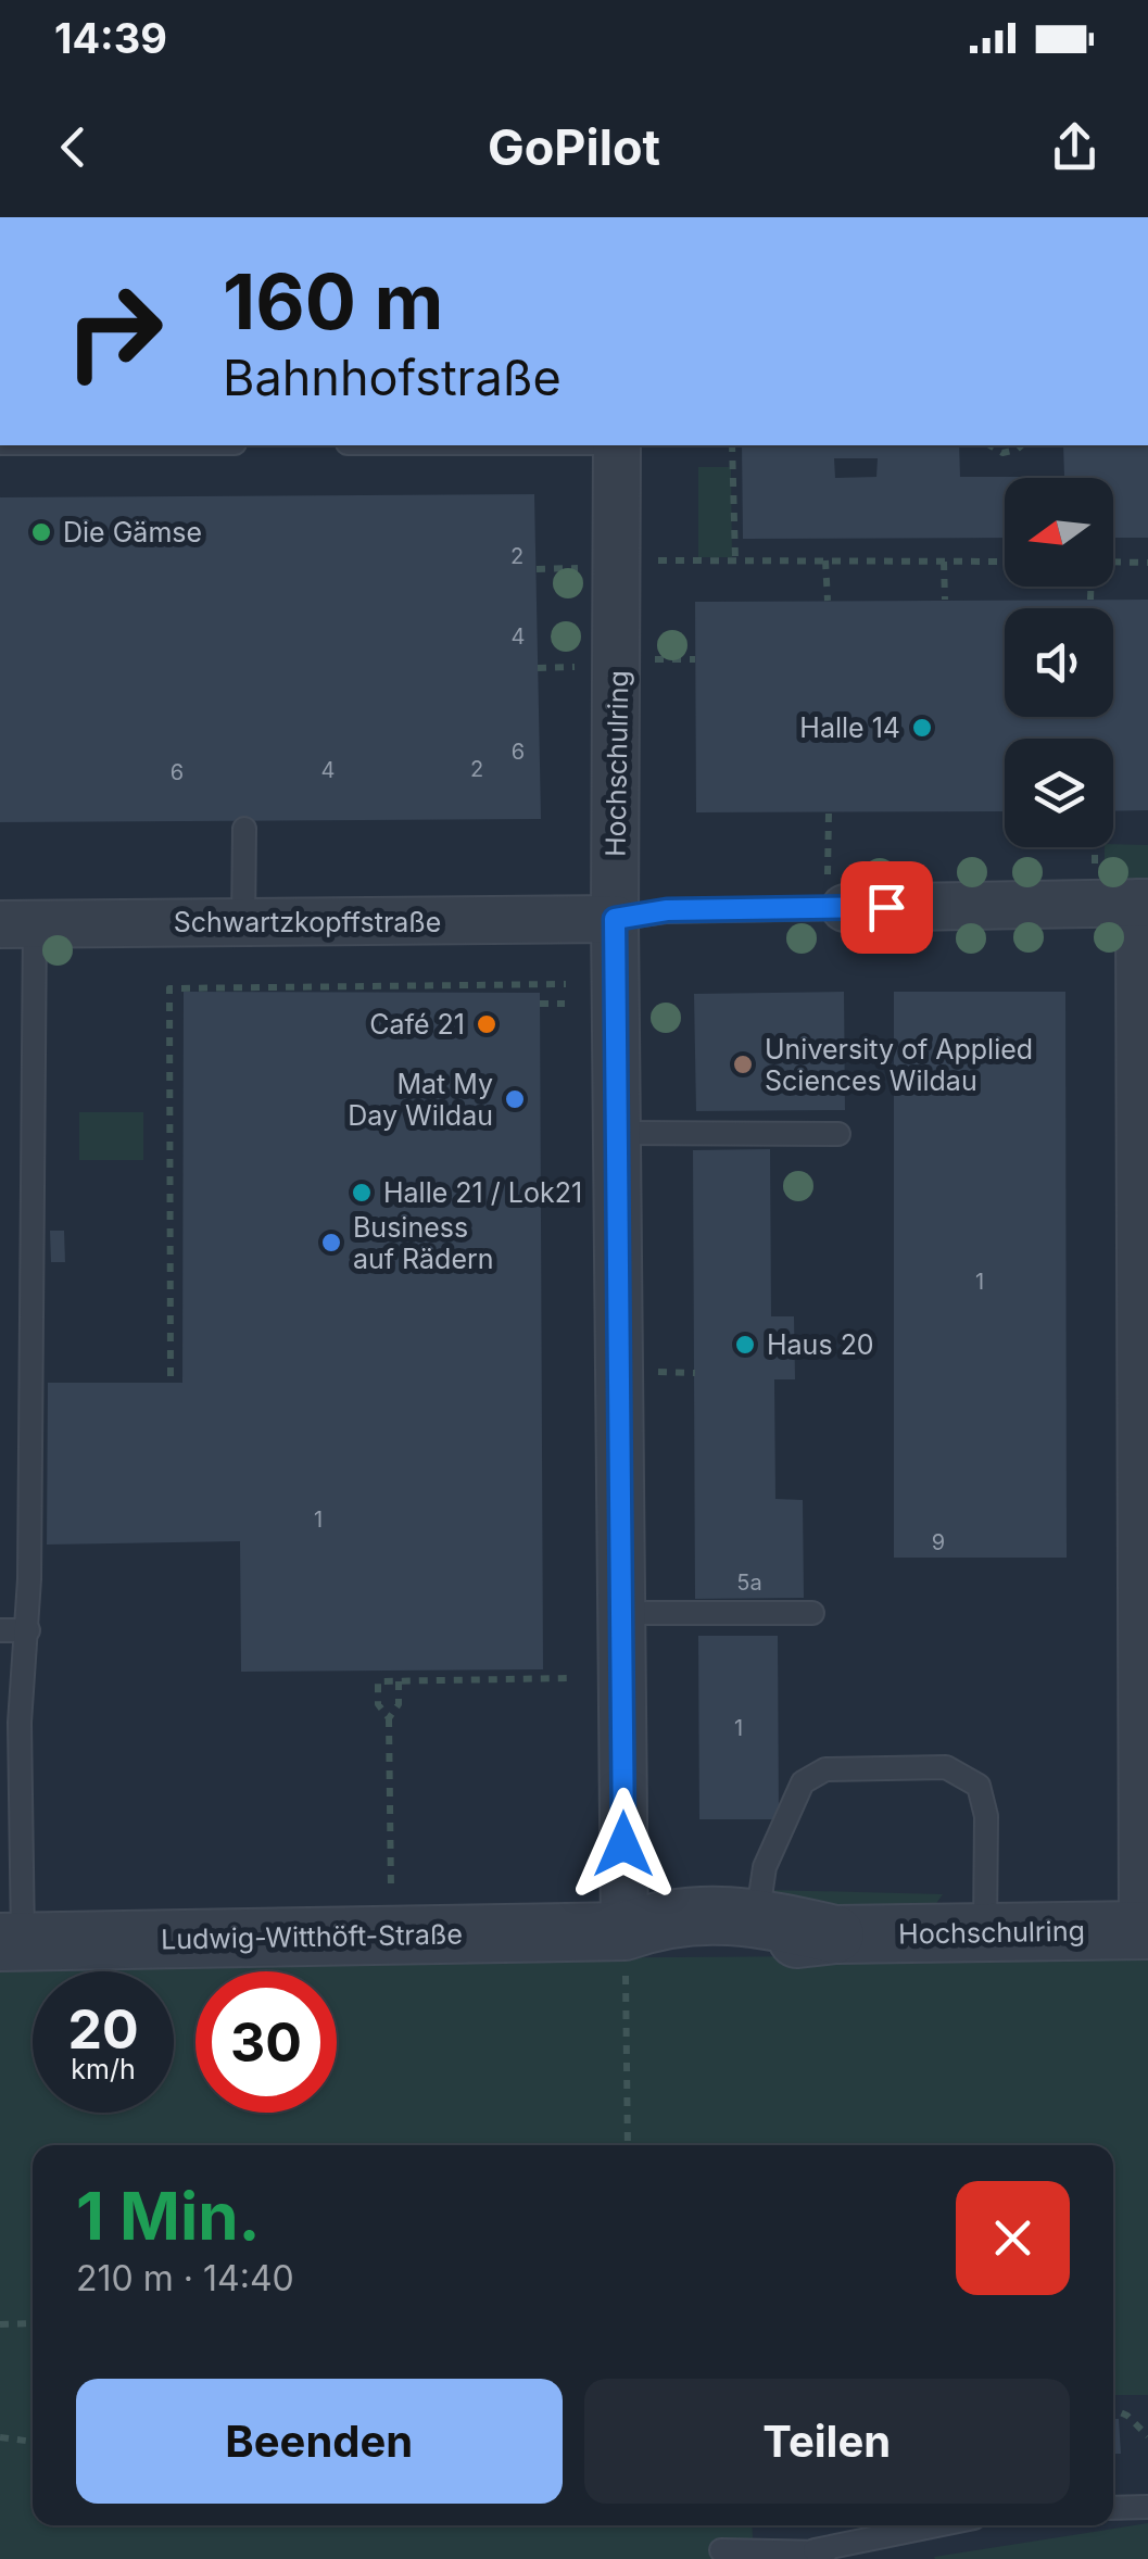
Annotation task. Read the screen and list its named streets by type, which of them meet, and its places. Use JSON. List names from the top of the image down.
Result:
{
  "streets": {
    "street": ["Hochschulring", "Schwartzkopffstraße", "Ludwig-Witthöft-Straße"]
  },
  "crossings": [
    ["Hochschulring", "Schwartzkopffstraße"],
    ["Hochschulring", "Ludwig-Witthöft-Straße"]
  ],
  "places": [
    "Die Gämse",
    "Halle 14",
    "Café 21",
    "University of Applied Sciences Wildau",
    "Mat My Day Wildau",
    "Halle 21 / Lok21",
    "Business auf Rädern",
    "Haus 20"
  ],
  "house_numbers": [
    "2",
    "4",
    "6",
    "2",
    "4",
    "6",
    "1",
    "1",
    "9",
    "5a",
    "1"
  ],
  "north": "left",
  "page": {
    "status": "14:39",
    "header": "GoPilot",
    "turn": ["160 m", "Bahnhofstraße"],
    "speed": "20 km/h",
    "limit": "30",
    "heading": ["1 Min.", "210 m · 14:40"],
    "buttons": ["Beenden", "Teilen"]
  }
}
